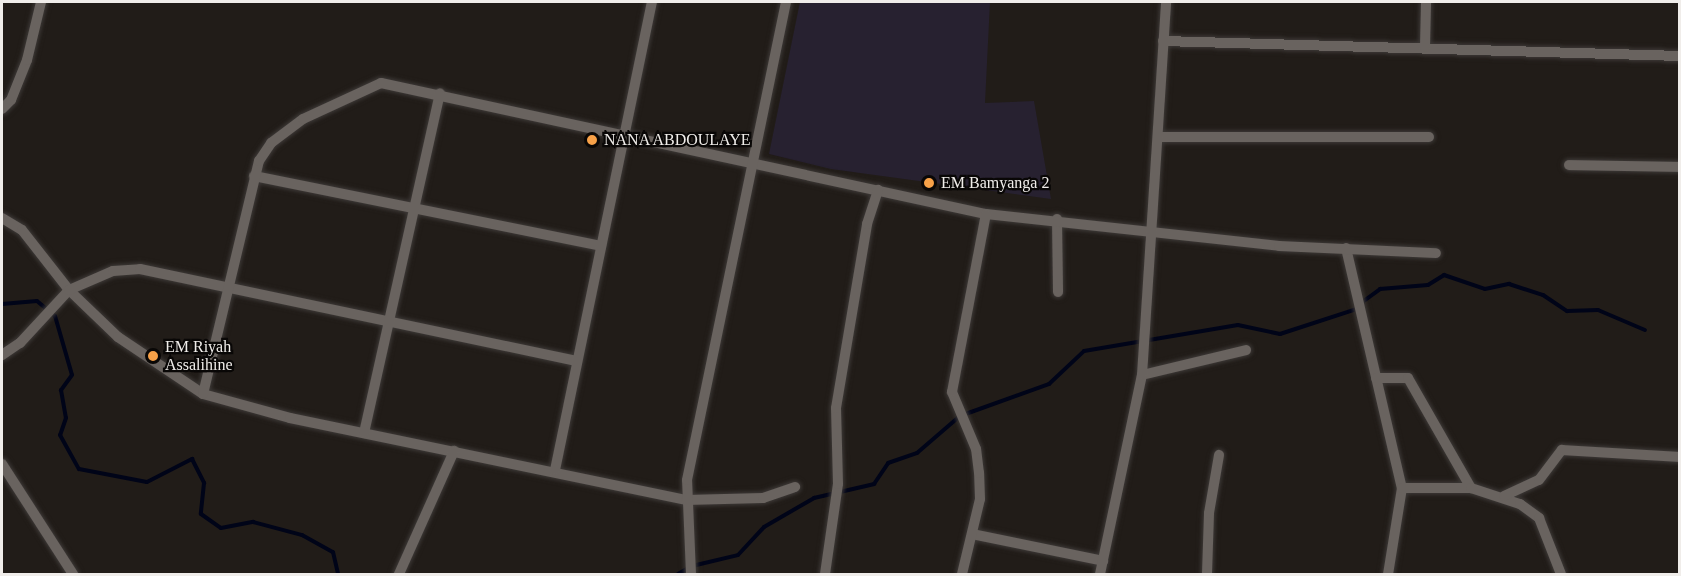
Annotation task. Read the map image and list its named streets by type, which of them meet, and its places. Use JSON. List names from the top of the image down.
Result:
{
  "places": ["NANA ABDOULAYE", "EM Bamyanga 2", "EM Riyah Assalihine"]
}
